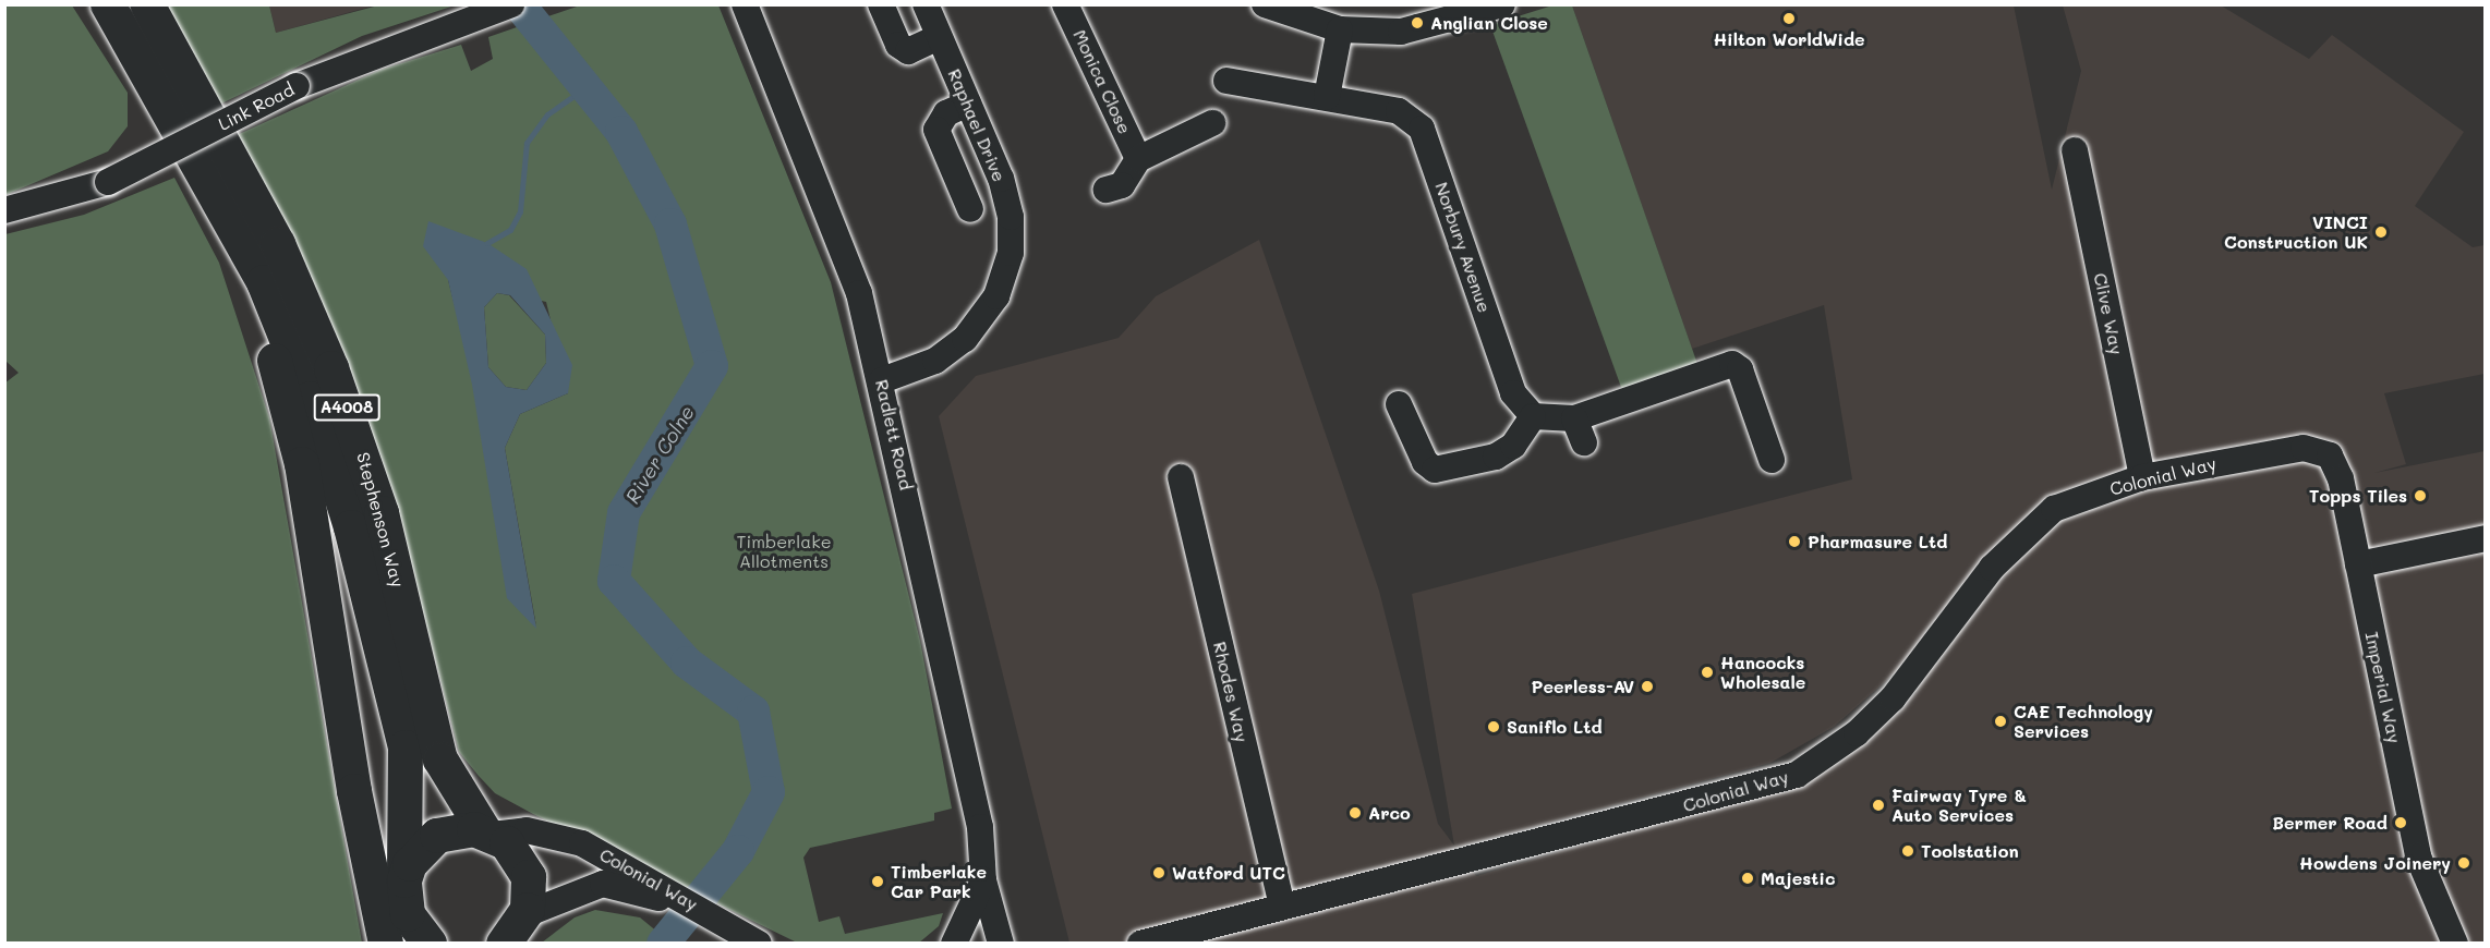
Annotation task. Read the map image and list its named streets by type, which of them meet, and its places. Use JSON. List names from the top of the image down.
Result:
{
  "streets": {
    "main road": ["A4008", "Stephenson Way"],
    "street": [
      "Monica Close",
      "Link Road",
      "Raphael Drive",
      "Norbury Avenue",
      "Clive Way",
      "Radlett Road",
      "Colonial Way",
      "Imperial Way",
      "Rhodes Way"
    ]
  },
  "crossings": [
    ["Raphael Drive", "Radlett Road"],
    ["Clive Way", "Colonial Way"],
    ["Colonial Way", "Stephenson Way"],
    ["Colonial Way", "Imperial Way"],
    ["Colonial Way", "Rhodes Way"]
  ],
  "water": ["River Colne"],
  "parks": ["Timberlake Allotments"],
  "places": [
    "Hilton WorldWide",
    "Anglian Close",
    "VINCI Construction UK",
    "Topps Tiles",
    "Pharmasure Ltd",
    "Hancocks Wholesale",
    "Peerless-AV",
    "CAE Technology Services",
    "Saniflo Ltd",
    "Fairway Tyre & Auto Services",
    "Arco",
    "Bermer Road",
    "Toolstation",
    "Howdens Joinery",
    "Watford UTC",
    "Majestic",
    "Timberlake Car Park"
  ]
}
